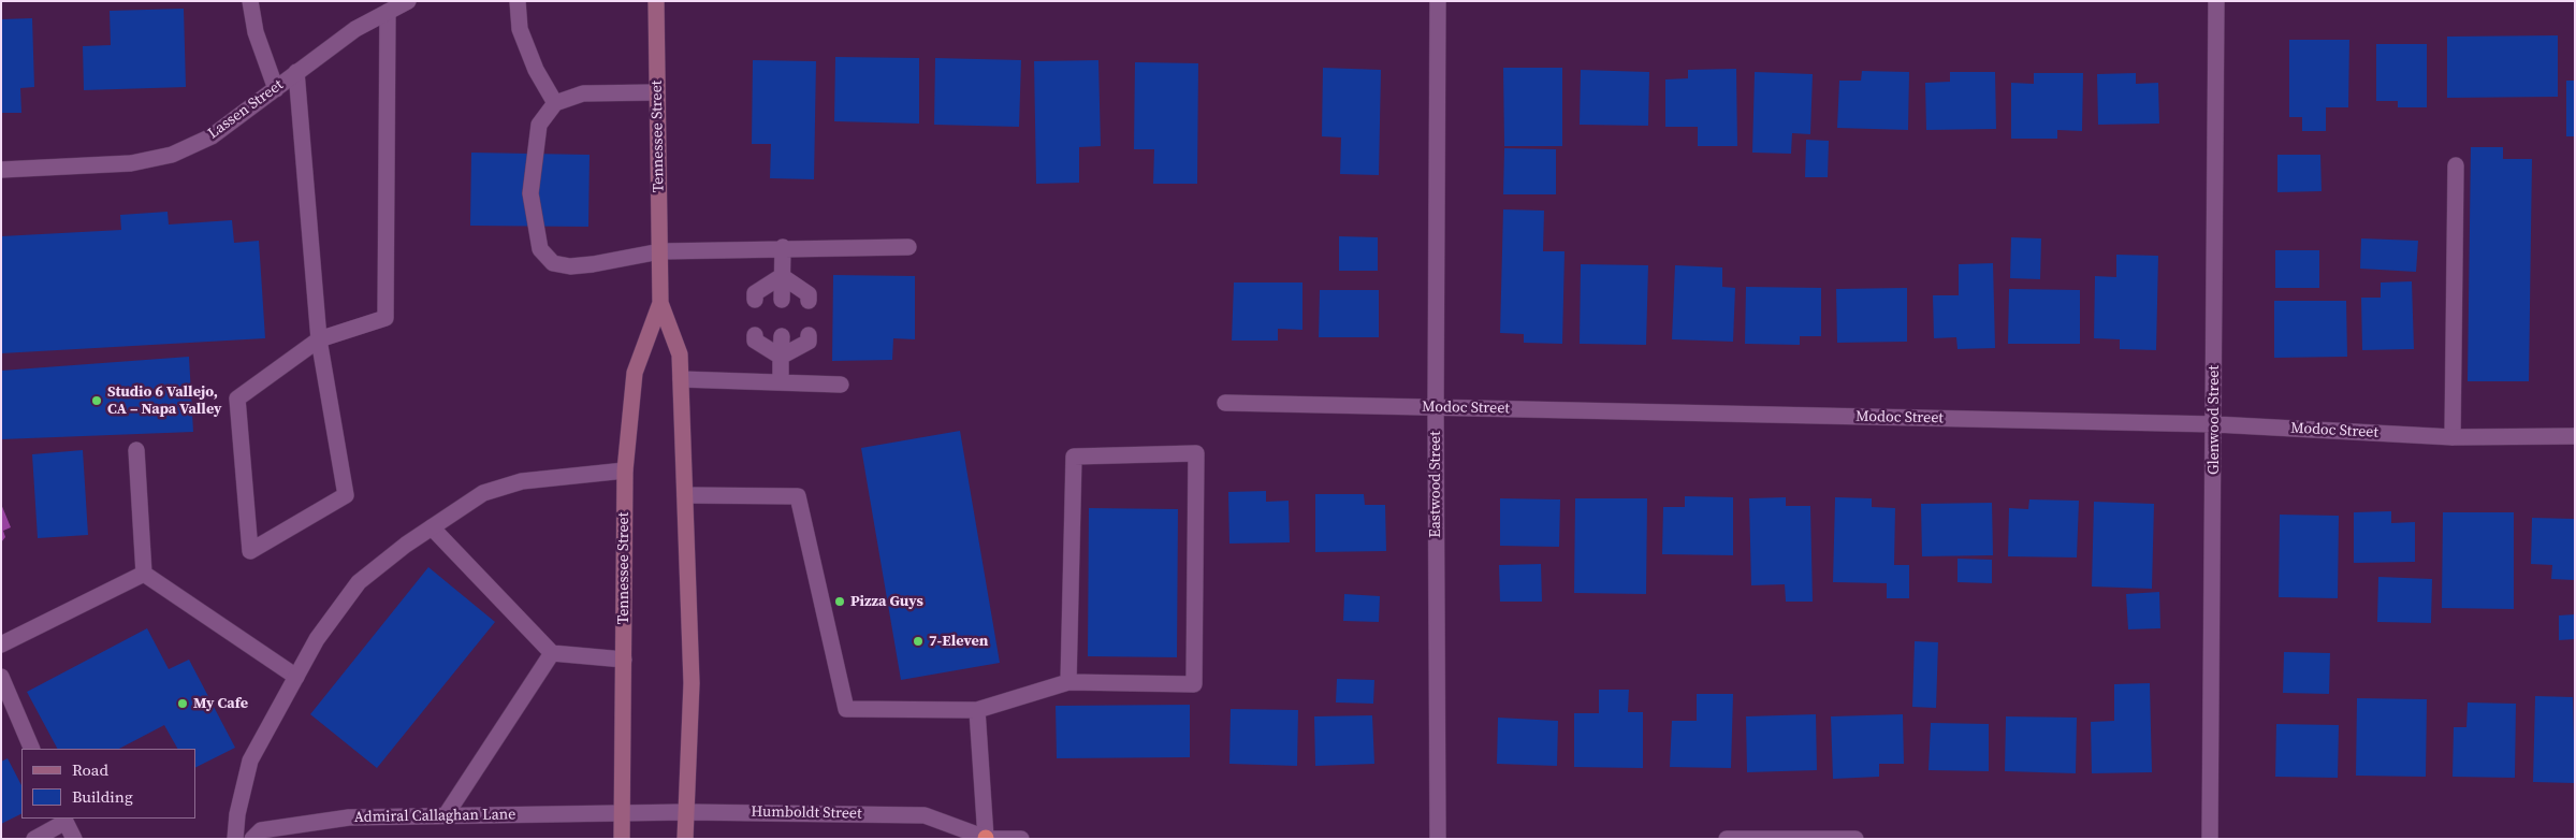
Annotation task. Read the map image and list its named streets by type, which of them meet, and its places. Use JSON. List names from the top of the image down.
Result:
{
  "streets": {
    "main road": ["Tennessee Street"],
    "street": [
      "Lassen Street",
      "Modoc Street",
      "Glenwood Street",
      "Eastwood Street",
      "Humboldt Street",
      "Admiral Callaghan Lane"
    ]
  },
  "crossings": [
    ["Tennessee Street", "Humboldt Street"],
    ["Tennessee Street", "Admiral Callaghan Lane"],
    ["Modoc Street", "Glenwood Street"],
    ["Modoc Street", "Eastwood Street"],
    ["Humboldt Street", "Admiral Callaghan Lane"]
  ],
  "places": [
    "Studio 6 Vallejo, CA – Napa Valley",
    "Pizza Guys",
    "7-Eleven",
    "My Cafe"
  ],
  "legend": ["Road", "Building"]
}
